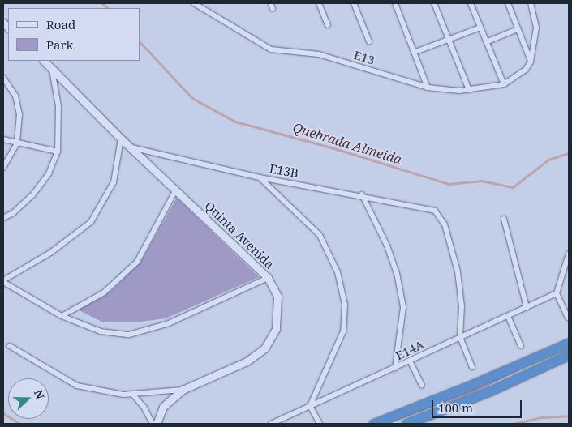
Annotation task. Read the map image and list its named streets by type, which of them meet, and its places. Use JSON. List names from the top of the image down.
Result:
{
  "streets": {
    "street": [
      "E13",
      "E13B",
      "Quinta Avenida",
      "E14A"
    ]
  },
  "crossings": [
    ["E13B", "Quinta Avenida"],
    ["E13B", "E14A"]
  ],
  "water": ["Quebrada Almeida"],
  "legend": ["Road", "Park"],
  "scale_bar": "100 m",
  "north": "right"
}
